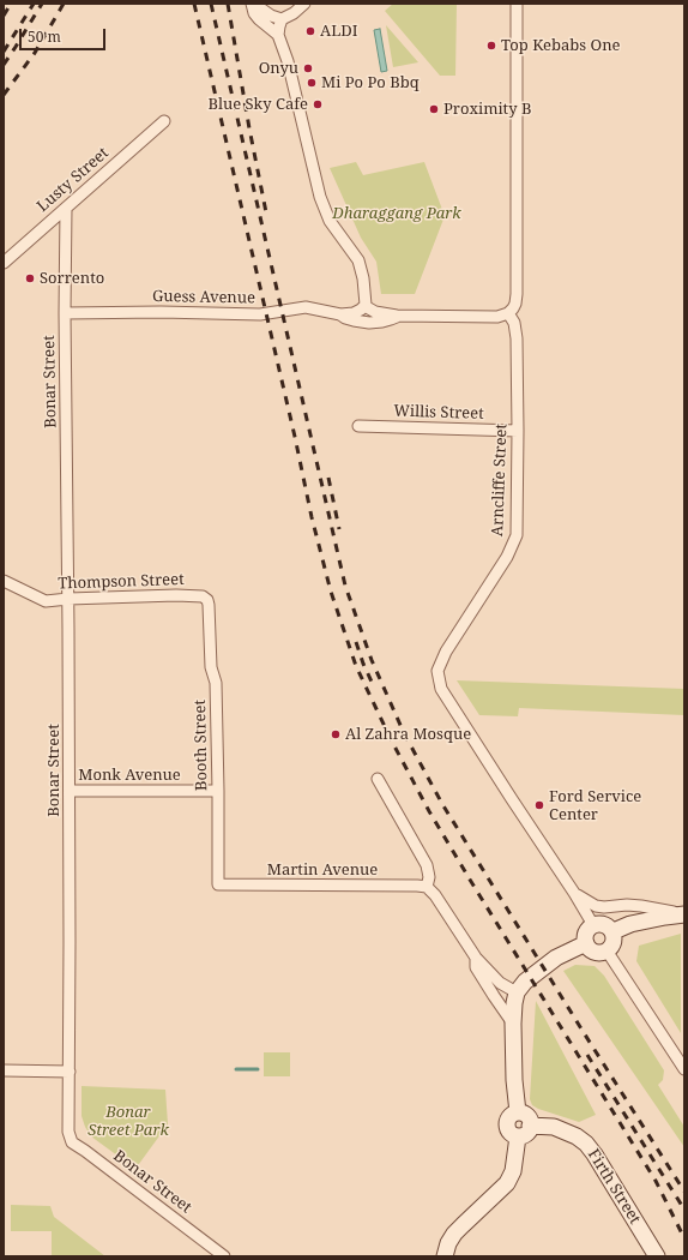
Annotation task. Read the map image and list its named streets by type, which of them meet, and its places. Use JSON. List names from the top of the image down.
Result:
{
  "streets": {
    "street": [
      "Lusty Street",
      "Guess Avenue",
      "Bonar Street",
      "Willis Street",
      "Arncliffe Street",
      "Thompson Street",
      "Booth Street",
      "Monk Avenue",
      "Martin Avenue",
      "Firth Street"
    ]
  },
  "crossings": [
    ["Lusty Street", "Bonar Street"],
    ["Guess Avenue", "Bonar Street"],
    ["Guess Avenue", "Arncliffe Street"],
    ["Bonar Street", "Thompson Street"],
    ["Bonar Street", "Monk Avenue"],
    ["Willis Street", "Arncliffe Street"],
    ["Thompson Street", "Booth Street"],
    ["Booth Street", "Monk Avenue"],
    ["Booth Street", "Martin Avenue"]
  ],
  "parks": ["Dharaggang Park", "Bonar Street Park"],
  "places": [
    "ALDI",
    "Top Kebabs One",
    "Onyu",
    "Mi Po Po Bbq",
    "Blue Sky Cafe",
    "Proximity B",
    "Sorrento",
    "Al Zahra Mosque",
    "Ford Service Center"
  ],
  "scale_bar": "50 m"
}
